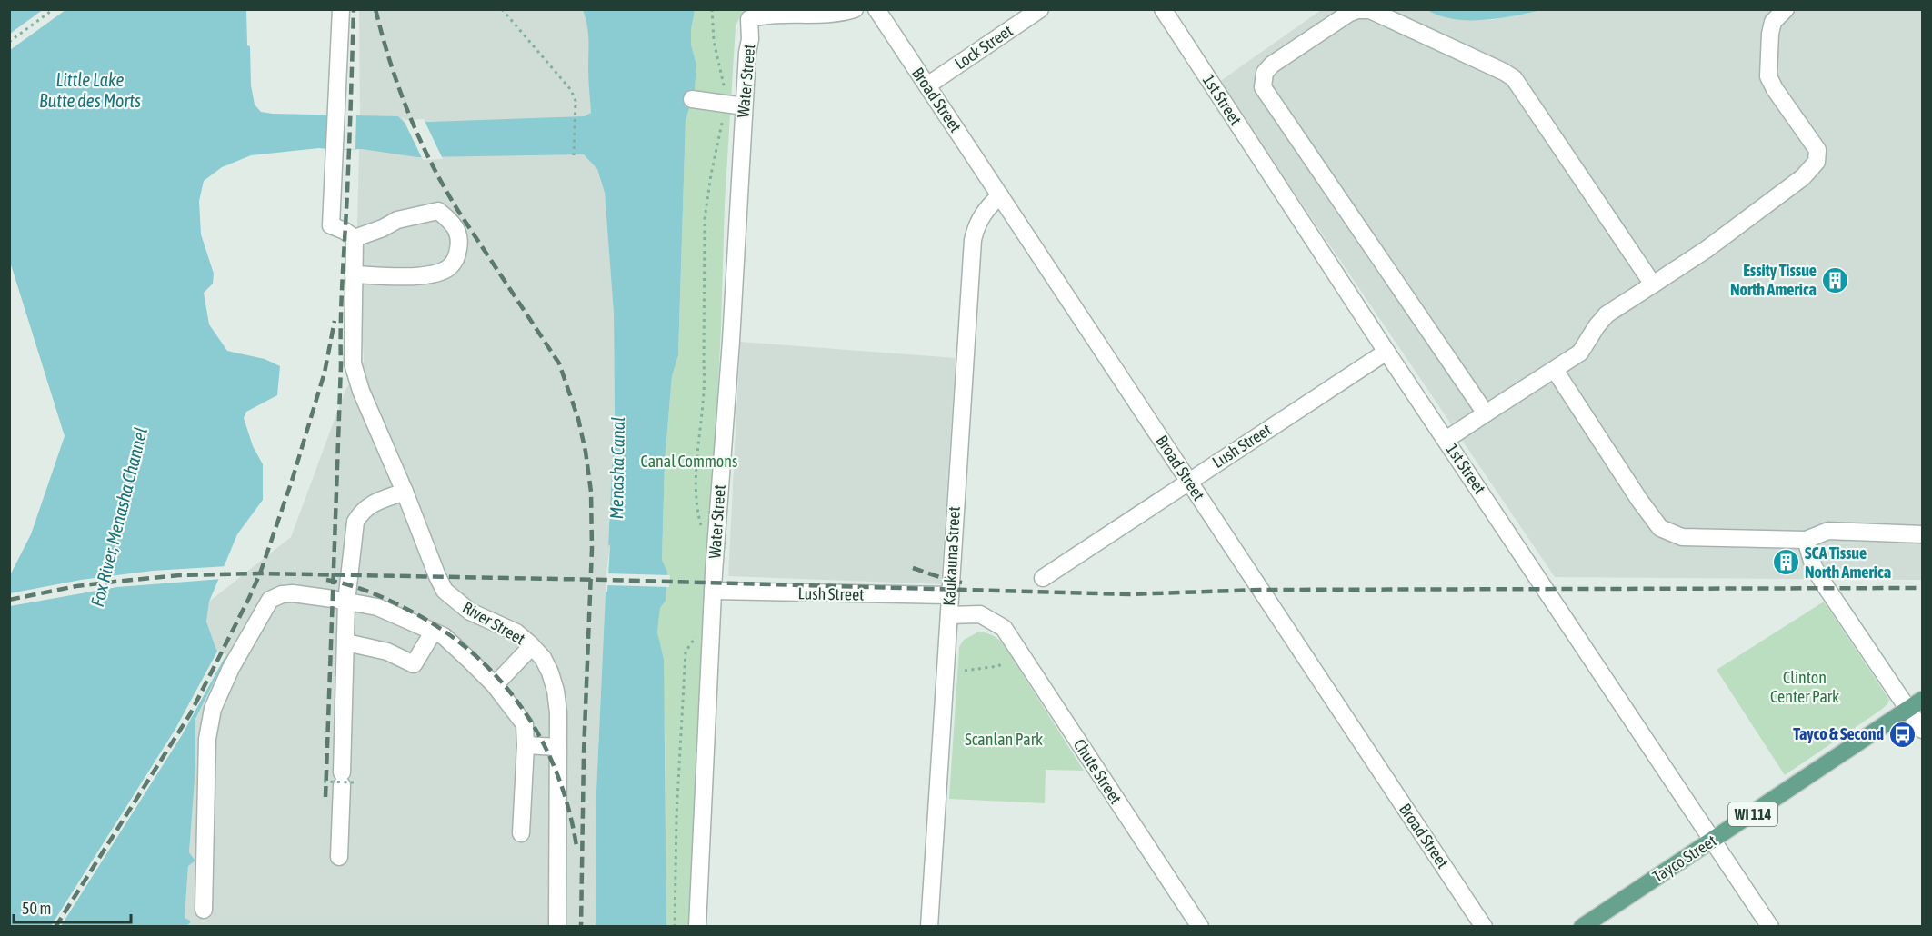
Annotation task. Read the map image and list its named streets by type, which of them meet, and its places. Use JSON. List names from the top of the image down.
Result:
{
  "streets": {
    "main road": ["WI 114", "Tayco Street"],
    "street": [
      "Lock Street",
      "Water Street",
      "Broad Street",
      "1st Street",
      "Lush Street",
      "Kaukauna Street",
      "River Street",
      "Chute Street"
    ]
  },
  "crossings": [
    ["Lock Street", "Broad Street"],
    ["Water Street", "Lush Street"],
    ["Broad Street", "Lush Street"],
    ["Broad Street", "Kaukauna Street"],
    ["1st Street", "Lush Street"],
    ["1st Street", "Tayco Street"],
    ["Lush Street", "Kaukauna Street"],
    ["Kaukauna Street", "Chute Street"]
  ],
  "water": ["Little Lake Butte des Morts", "Menasha Canal", "Fox River, Menasha Channel"],
  "parks": ["Canal Commons", "Clinton Center Park", "Scanlan Park"],
  "places": {
    "building": ["Essity Tissue North America", "SCA Tissue North America"],
    "bus stop": ["Tayco & Second"]
  },
  "scale_bar": "50 m"
}
